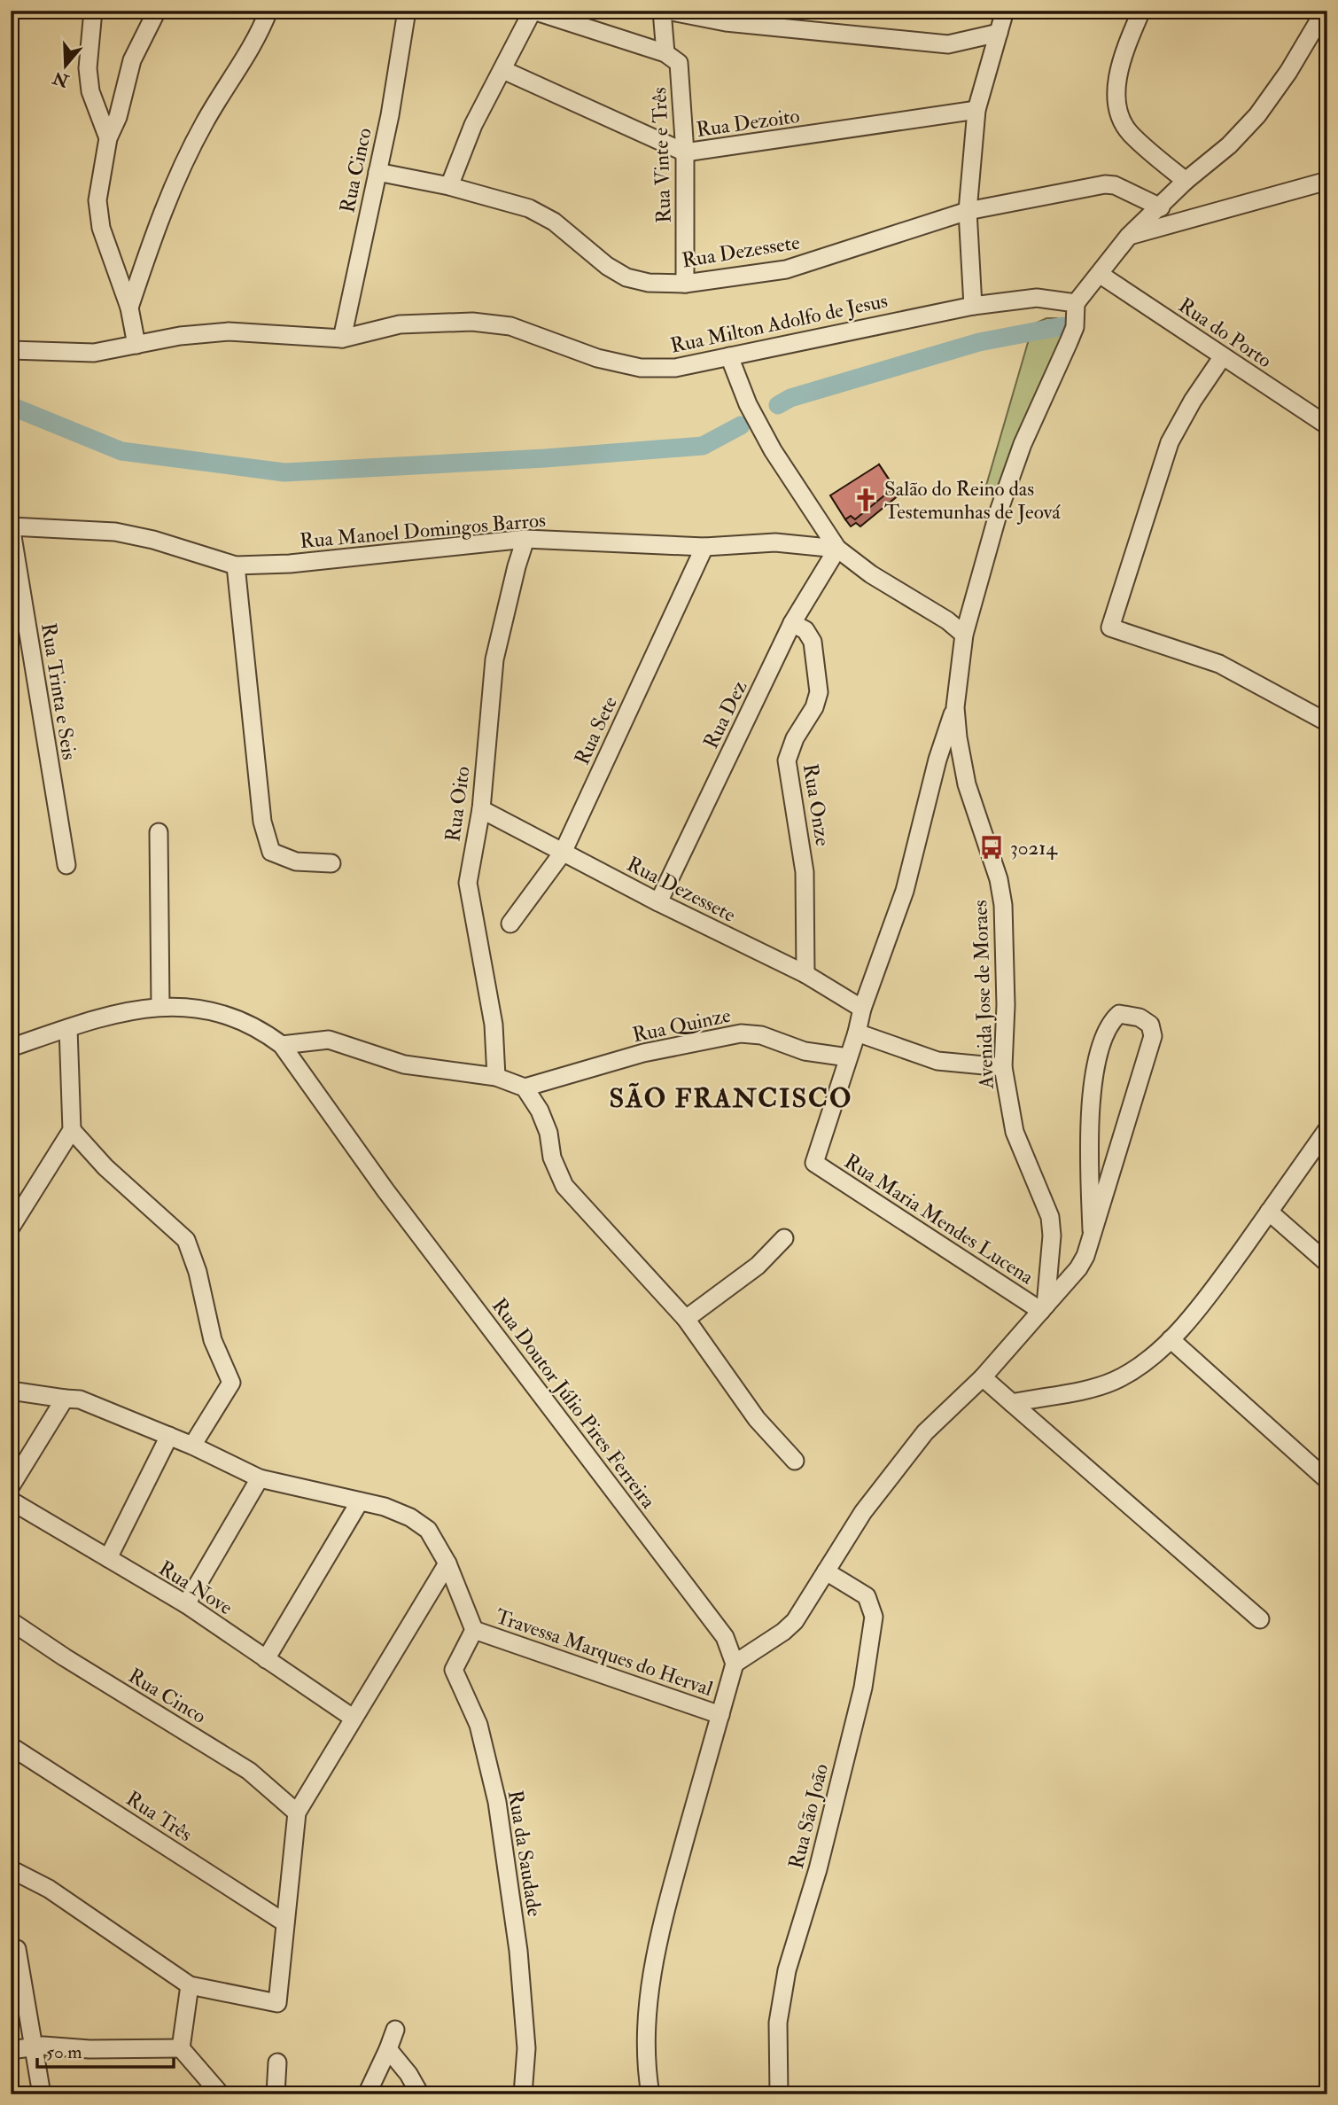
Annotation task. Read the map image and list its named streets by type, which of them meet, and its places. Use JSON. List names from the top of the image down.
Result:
{
  "streets": {
    "street": [
      "Rua Dezoito",
      "Rua Vinte e Três",
      "Rua Cinco",
      "Rua Dezessete",
      "Rua Milton Adolfo de Jesus",
      "Rua do Porto",
      "Rua Manoel Domingos Barros",
      "Rua Trinta e Seis",
      "Rua Dez",
      "Rua Sete",
      "Rua Oito",
      "Rua Onze",
      "Avenida Jose de Moraes",
      "Rua Quinze",
      "Rua Maria Mendes Lucena",
      "Rua Doutor Júlio Pires Ferreira",
      "Rua Nove",
      "Travessa Marques do Herval",
      "Rua Três",
      "Rua São João",
      "Rua da Saudade"
    ]
  },
  "crossings": [
    ["Rua Dezoito", "Rua Vinte e Três"],
    ["Rua Vinte e Três", "Rua Dezessete"],
    ["Rua Cinco", "Rua Dezessete"],
    ["Rua Cinco", "Rua Milton Adolfo de Jesus"],
    ["Rua Dezessete", "Rua Dez"],
    ["Rua Dezessete", "Rua Sete"],
    ["Rua Dezessete", "Rua Oito"],
    ["Rua Dezessete", "Rua Onze"],
    ["Rua Milton Adolfo de Jesus", "Avenida Jose de Moraes"],
    ["Rua Manoel Domingos Barros", "Rua Trinta e Seis"],
    ["Rua Manoel Domingos Barros", "Rua Dez"],
    ["Rua Manoel Domingos Barros", "Rua Sete"],
    ["Rua Manoel Domingos Barros", "Rua Oito"],
    ["Rua Dez", "Rua Onze"],
    ["Avenida Jose de Moraes", "Rua Maria Mendes Lucena"],
    ["Rua Quinze", "Rua Maria Mendes Lucena"],
    ["Travessa Marques do Herval", "Rua da Saudade"]
  ],
  "districts": ["SÃO FRANCISCO"],
  "places": {
    "church": ["Salão do Reino das Testemunhas de Jeová"],
    "bus stop": ["30214"]
  },
  "scale_bar": "50 m",
  "north": "bottom"
}
